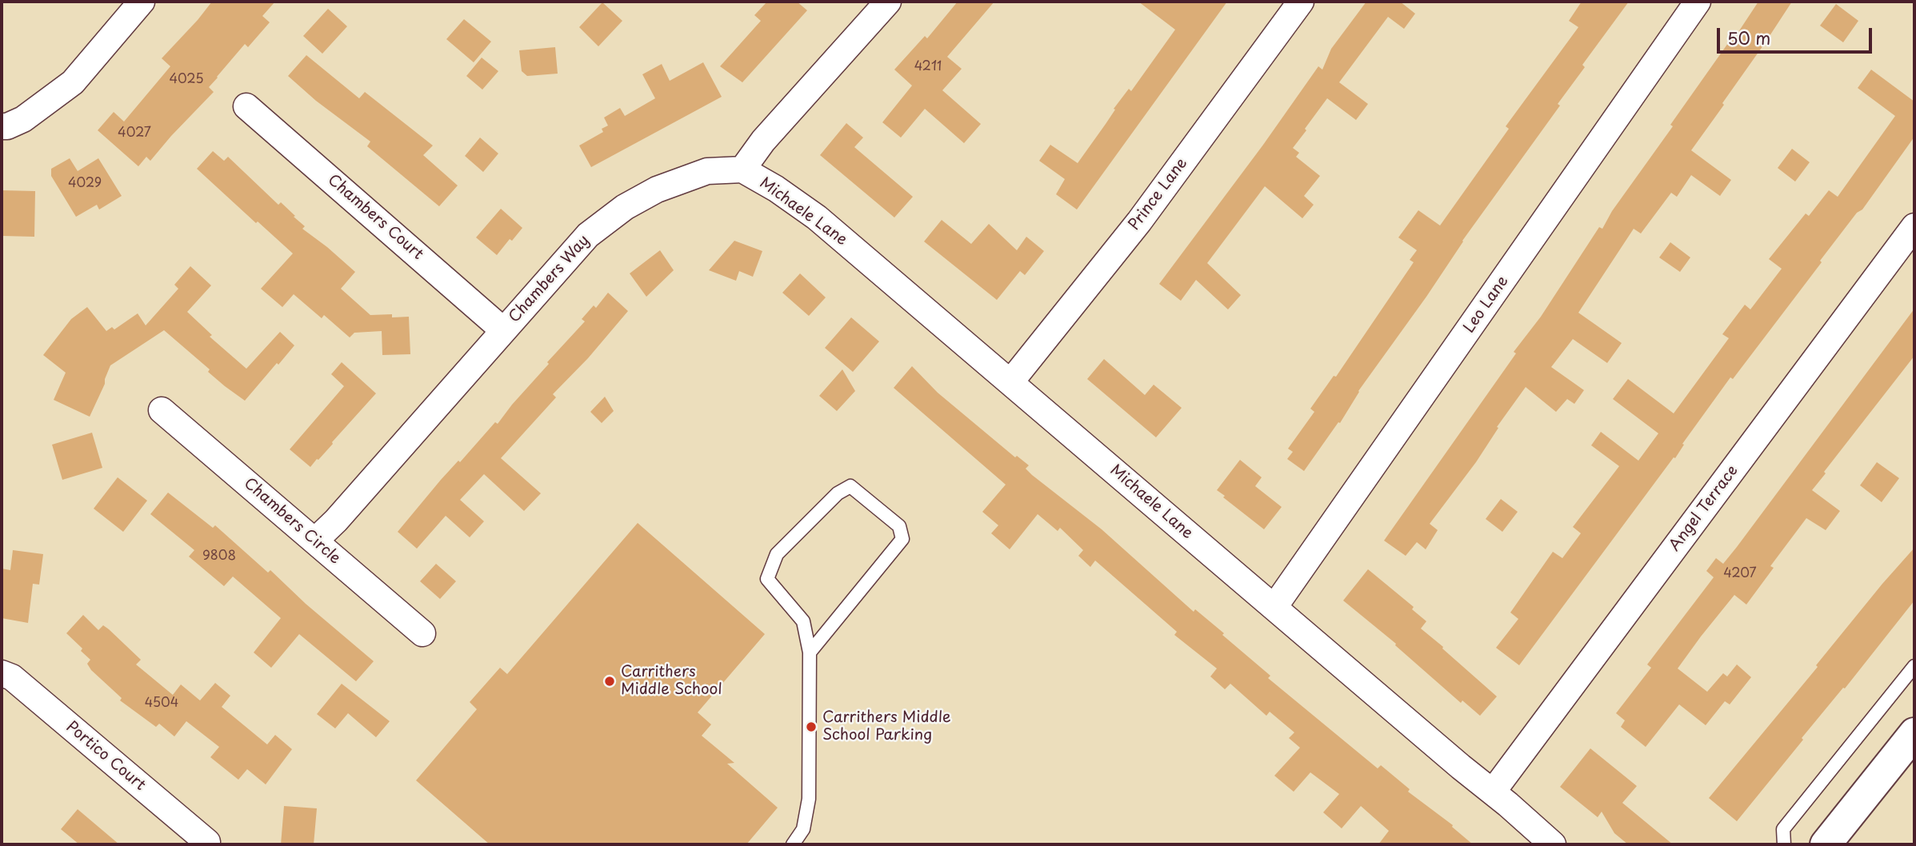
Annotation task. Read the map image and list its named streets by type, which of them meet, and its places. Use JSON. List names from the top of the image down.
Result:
{
  "streets": {
    "street": [
      "Prince Lane",
      "Michaele Lane",
      "Chambers Court",
      "Chambers Way",
      "Leo Lane",
      "Angel Terrace",
      "Chambers Circle",
      "Portico Court"
    ]
  },
  "crossings": [
    ["Prince Lane", "Michaele Lane"],
    ["Michaele Lane", "Chambers Way"],
    ["Michaele Lane", "Leo Lane"],
    ["Michaele Lane", "Angel Terrace"],
    ["Chambers Court", "Chambers Way"],
    ["Chambers Way", "Chambers Circle"]
  ],
  "places": ["Carrithers Middle School", "Carrithers Middle School Parking"],
  "house_numbers": [
    "4211",
    "4025",
    "4027",
    "4029",
    "9808",
    "4207",
    "4504"
  ],
  "scale_bar": "50 m"
}
